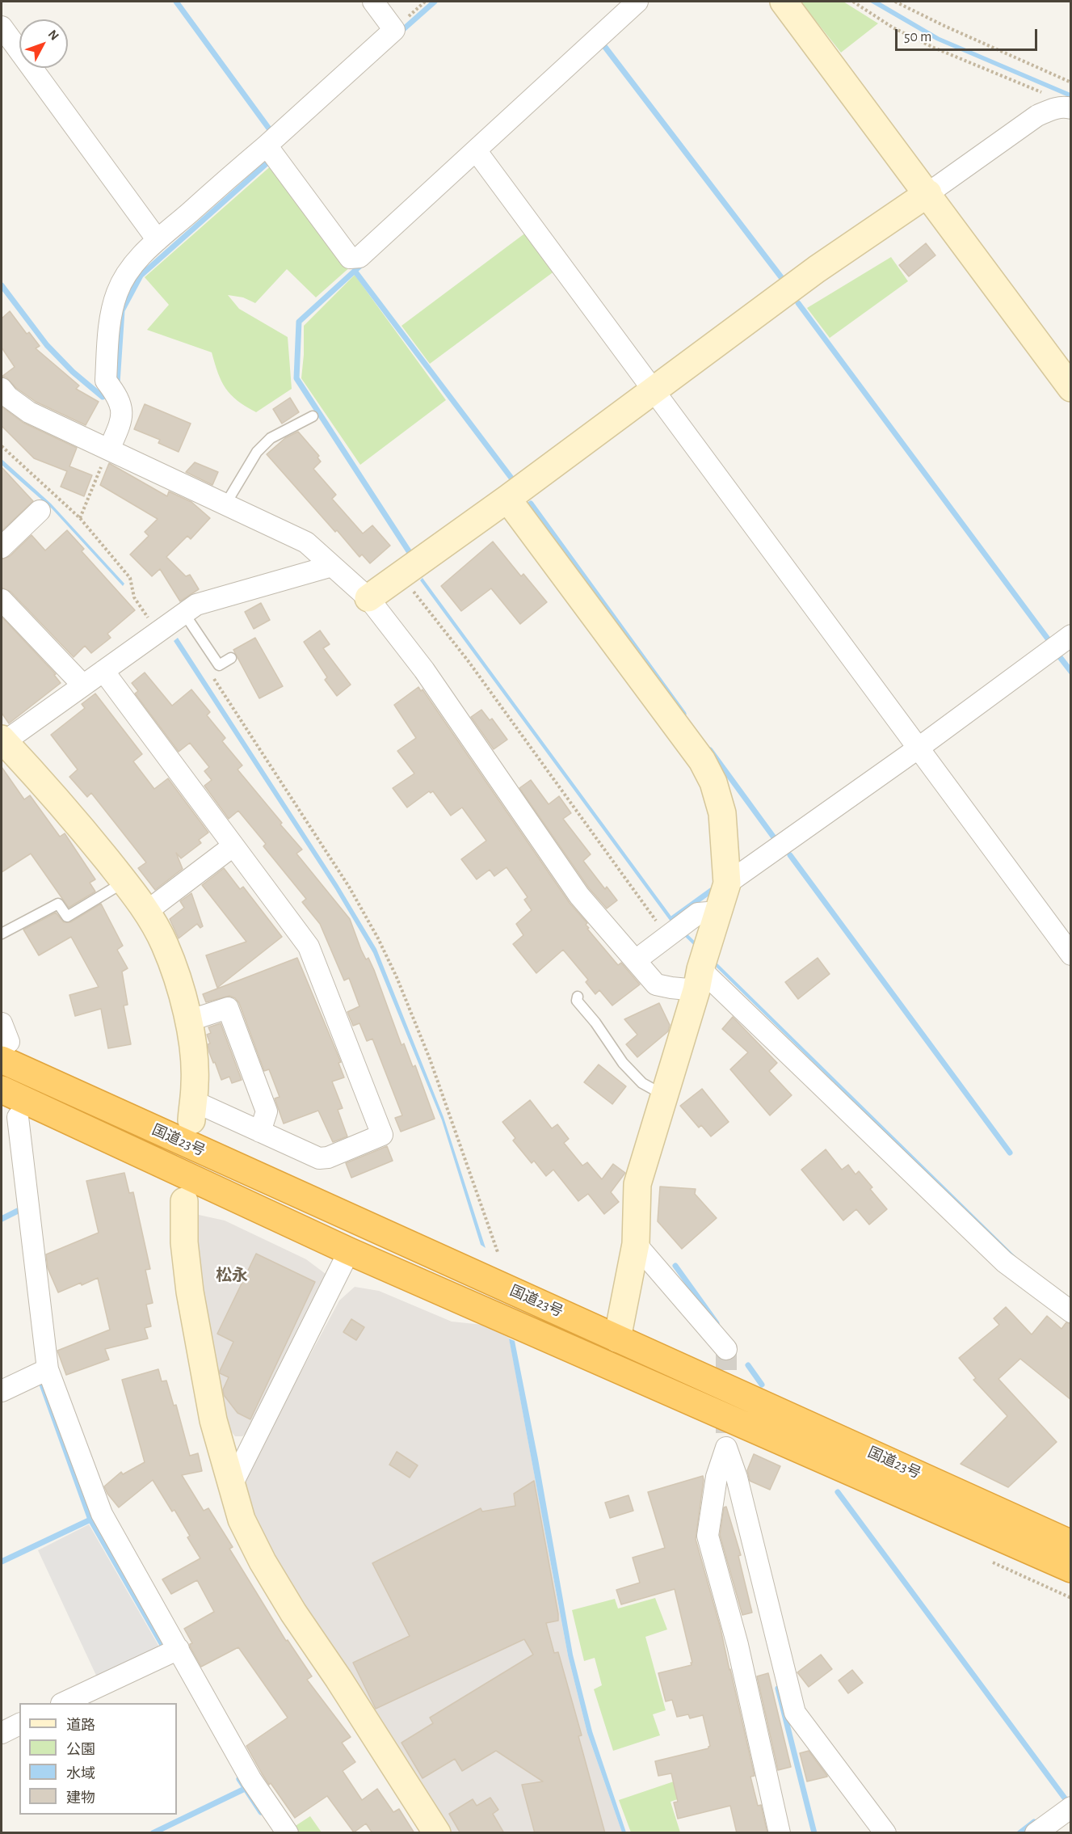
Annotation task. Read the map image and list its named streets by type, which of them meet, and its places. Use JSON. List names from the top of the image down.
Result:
{
  "streets": {
    "highway": ["国道23号"]
  },
  "districts": ["松永"],
  "legend": [
    "道路",
    "公園",
    "水域",
    "建物"
  ],
  "scale_bar": "50 m",
  "north": "top right"
}
